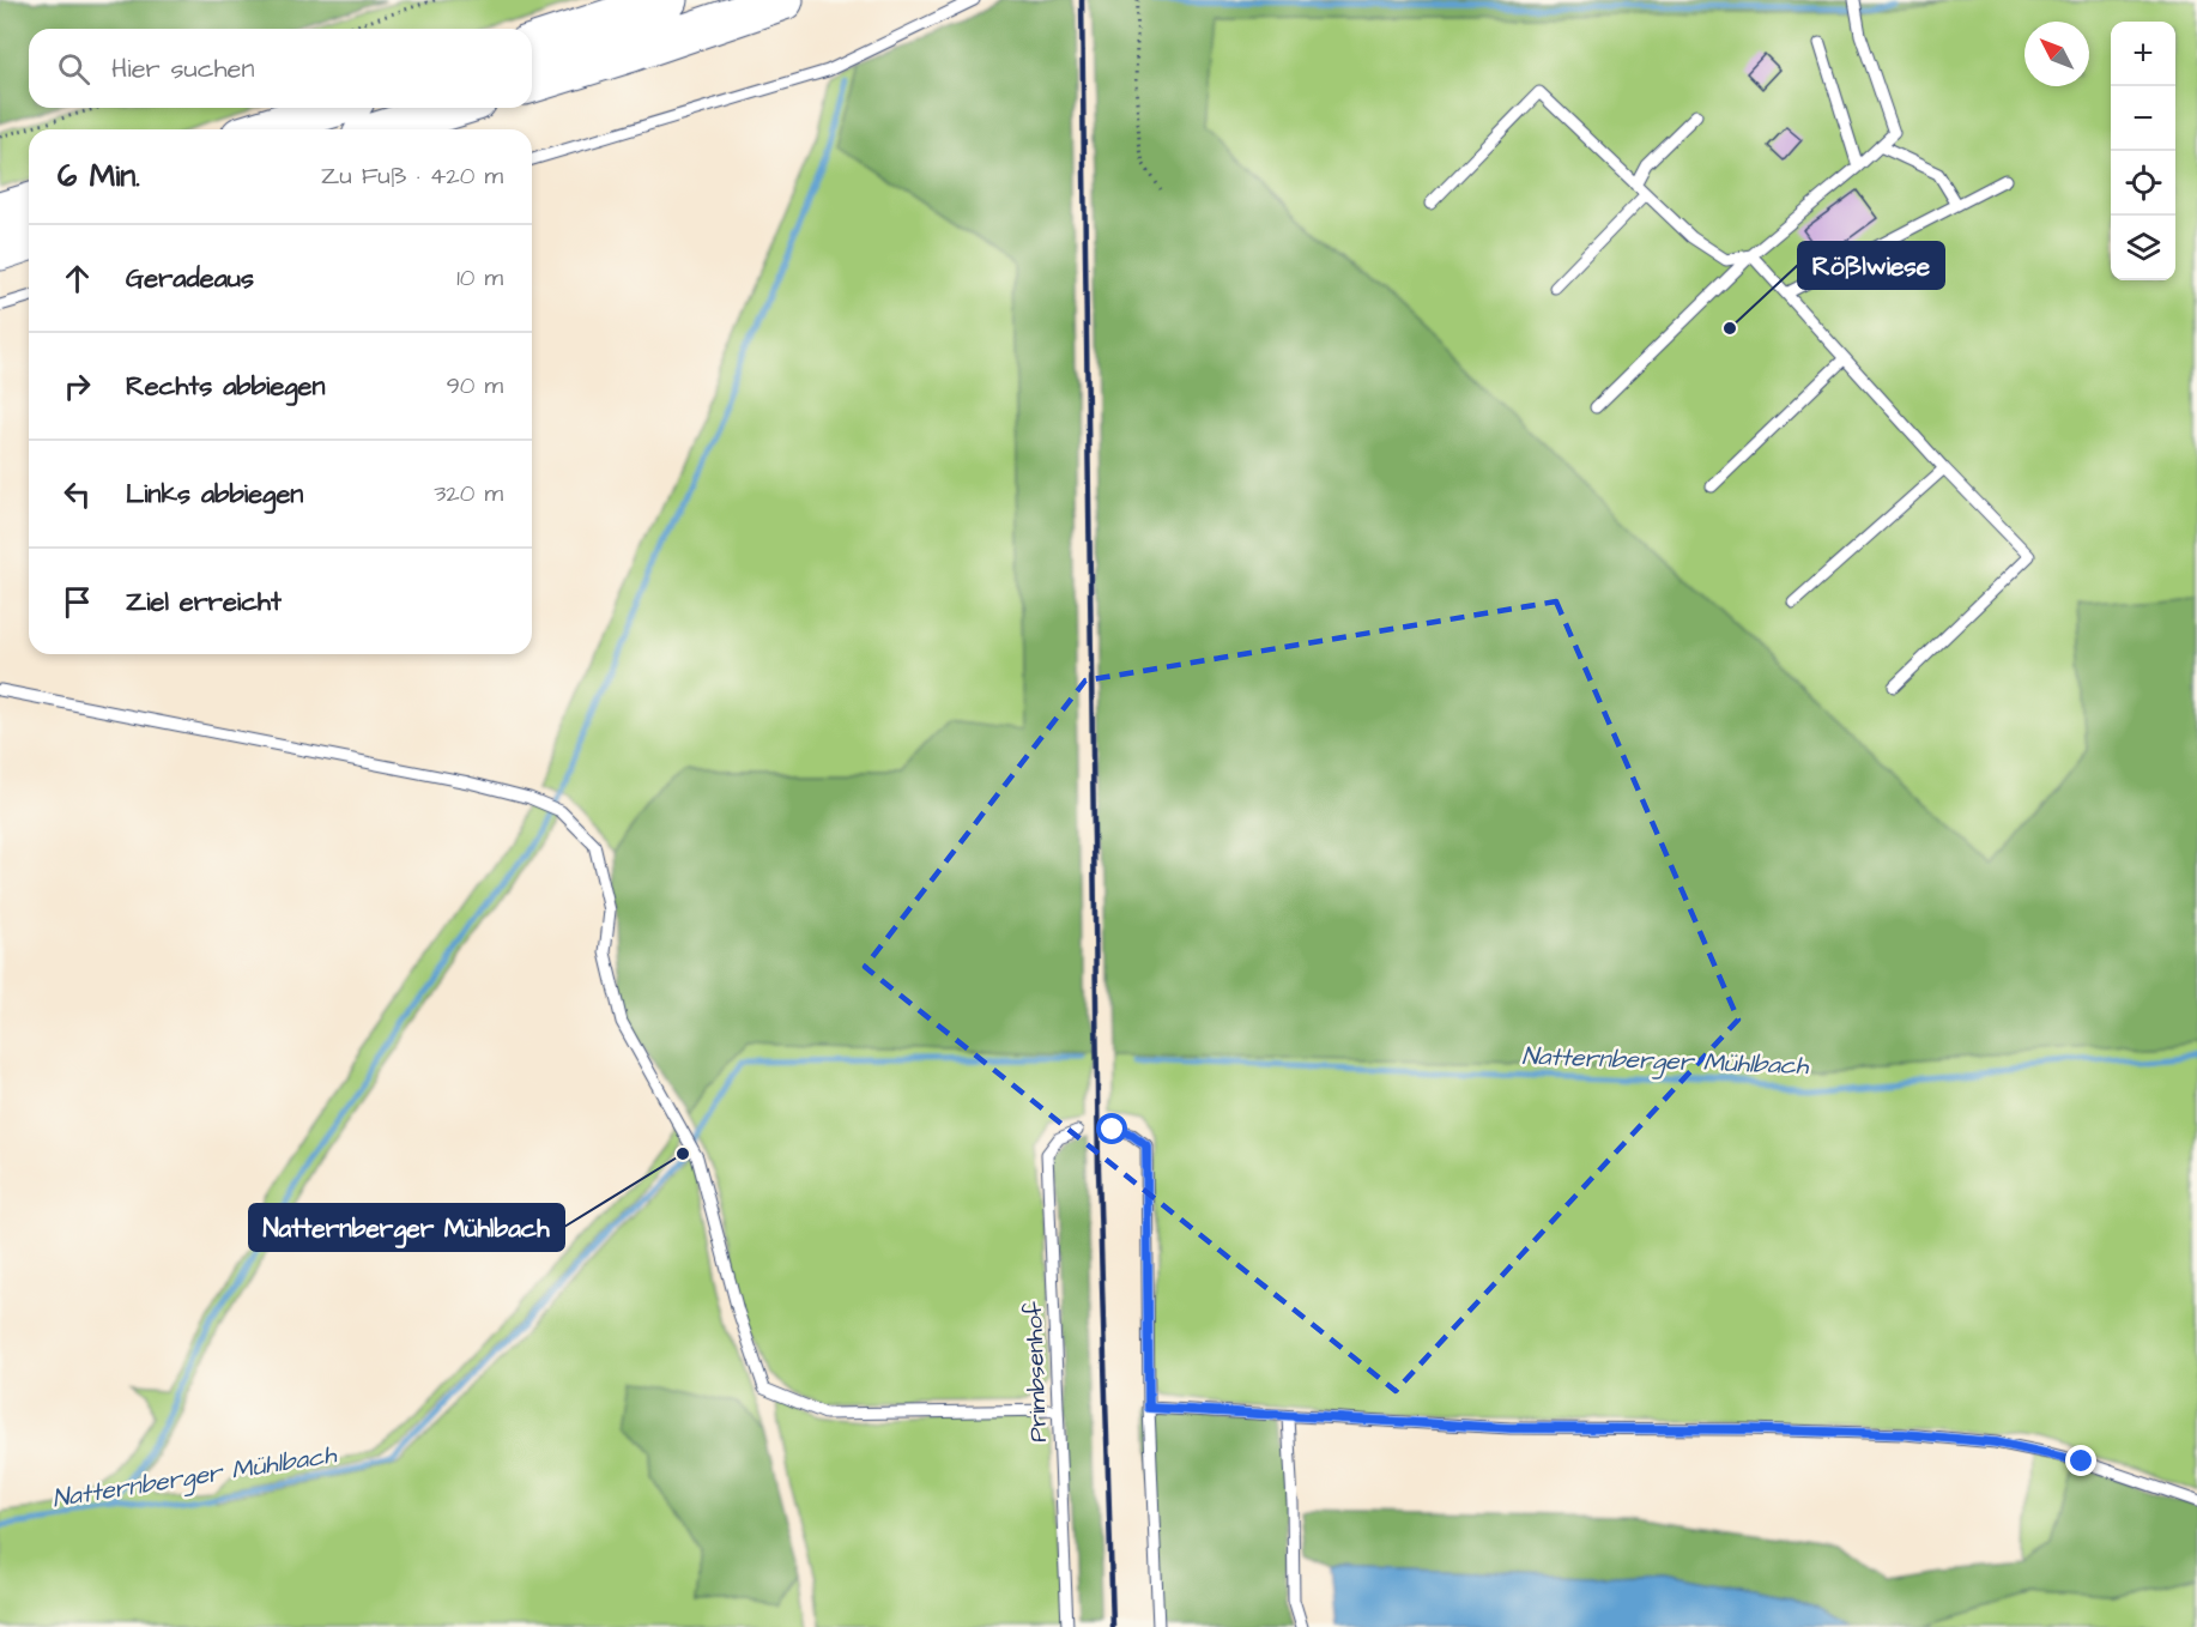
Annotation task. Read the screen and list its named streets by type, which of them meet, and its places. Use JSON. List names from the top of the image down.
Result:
{
  "streets": {
    "lane": ["Primbsenhof"]
  },
  "water": ["Natternberger Mühlbach"],
  "places": ["Rößlwiese", "Natternberger Mühlbach"],
  "north": "top left",
  "page": {
    "map_buttons": ["+", "−"],
    "search": "Hier suchen",
    "heading": ["6 Min.", "Zu Fuß · 420 m"],
    "list": [
      ["Geradeaus", "10 m"],
      ["Rechts abbiegen", "90 m"],
      ["Links abbiegen", "320 m"],
      "Ziel erreicht"
    ]
  }
}
